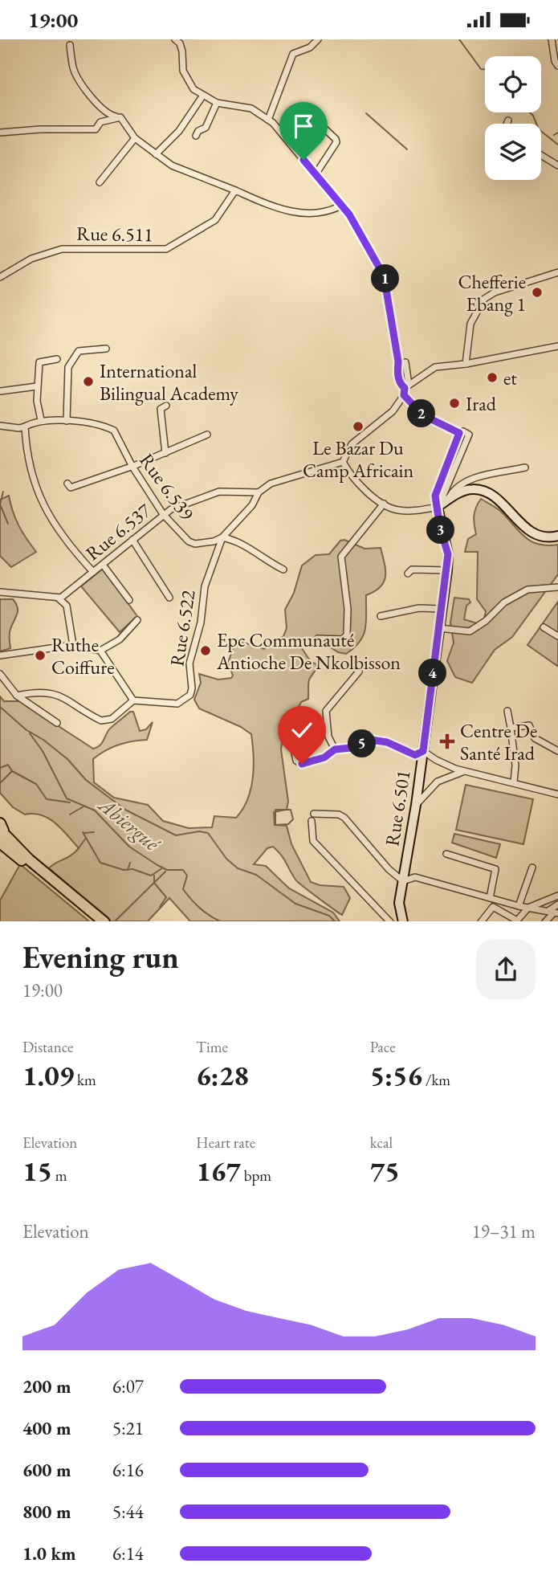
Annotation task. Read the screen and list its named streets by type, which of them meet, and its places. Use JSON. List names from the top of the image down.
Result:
{
  "streets": {
    "street": [
      "Rue 6.511",
      "Rue 6.539",
      "Rue 6.537",
      "Rue 6.522",
      "Rue 6.501"
    ]
  },
  "crossings": [
    ["Rue 6.539", "Rue 6.537"],
    ["Rue 6.539", "Rue 6.522"]
  ],
  "water": ["Abiergué"],
  "places": {
    "other": [
      "Chefferie Ebang 1",
      "et",
      "International Bilingual Academy",
      "Irad",
      "Le Bazar Du Camp Africain",
      "Epc Communauté Antioche De Nkolbisson",
      "Ruthe Coiffure"
    ],
    "health": ["Centre De Santé Irad"]
  },
  "page": {
    "status": "19:00",
    "pins": [
      "1",
      "2",
      "3",
      "4",
      "5"
    ],
    "heading": ["Evening run", "19:00"],
    "stats": [
      ["Distance", "1.09 km"],
      ["Time", "6:28"],
      ["Pace", "5:56 /km"],
      ["Elevation", "15 m"],
      ["Heart rate", "167 bpm"],
      ["kcal", "75"]
    ],
    "chart": ["Elevation", "19–31 m"],
    "list": [
      {
        "name": "200 m",
        "note": "6:07"
      },
      {
        "name": "400 m",
        "note": "5:21"
      },
      {
        "name": "600 m",
        "note": "6:16"
      },
      {
        "name": "800 m",
        "note": "5:44"
      },
      {
        "name": "1.0 km",
        "note": "6:14"
      }
    ]
  }
}
